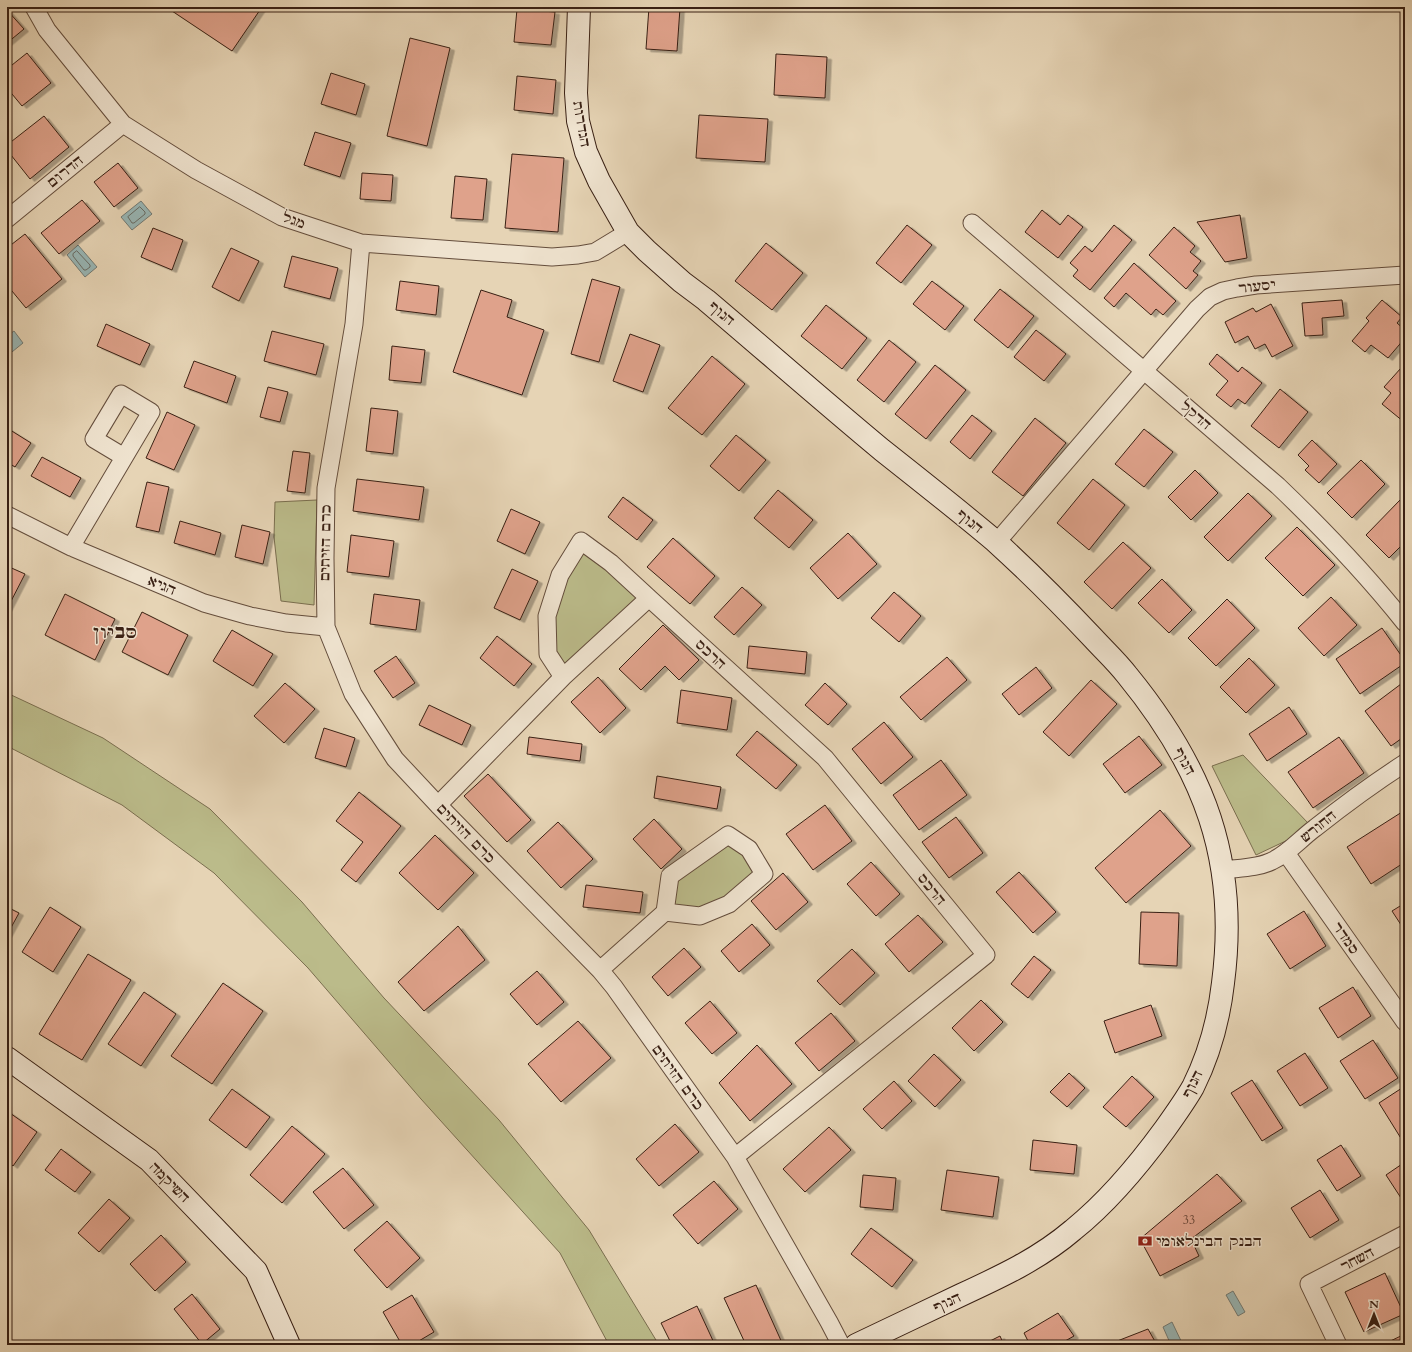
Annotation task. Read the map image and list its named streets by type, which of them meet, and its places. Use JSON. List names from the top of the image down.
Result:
{
  "streets": {
    "street": [
      "הגדרות",
      "הדרום",
      "מגל",
      "יסעור",
      "הנוף",
      "הדקל",
      "כרם הזיתים",
      "הגיא",
      "הרכס",
      "החורש",
      "סמדר",
      "השיקמה",
      "השחר"
    ]
  },
  "crossings": [
    ["הגדרות", "מגל"],
    ["הגדרות", "הנוף"],
    ["הדרום", "מגל"],
    ["מגל", "הנוף"],
    ["מגל", "כרם הזיתים"],
    ["יסעור", "הנוף"],
    ["יסעור", "הדקל"],
    ["הנוף", "החורש"],
    ["כרם הזיתים", "הגיא"],
    ["כרם הזיתים", "הרכס"],
    ["החורש", "סמדר"]
  ],
  "districts": ["סביון"],
  "places": {
    "bank": ["הבנק הבינלאומי"]
  },
  "house_numbers": ["33"],
  "north": "top"
}
